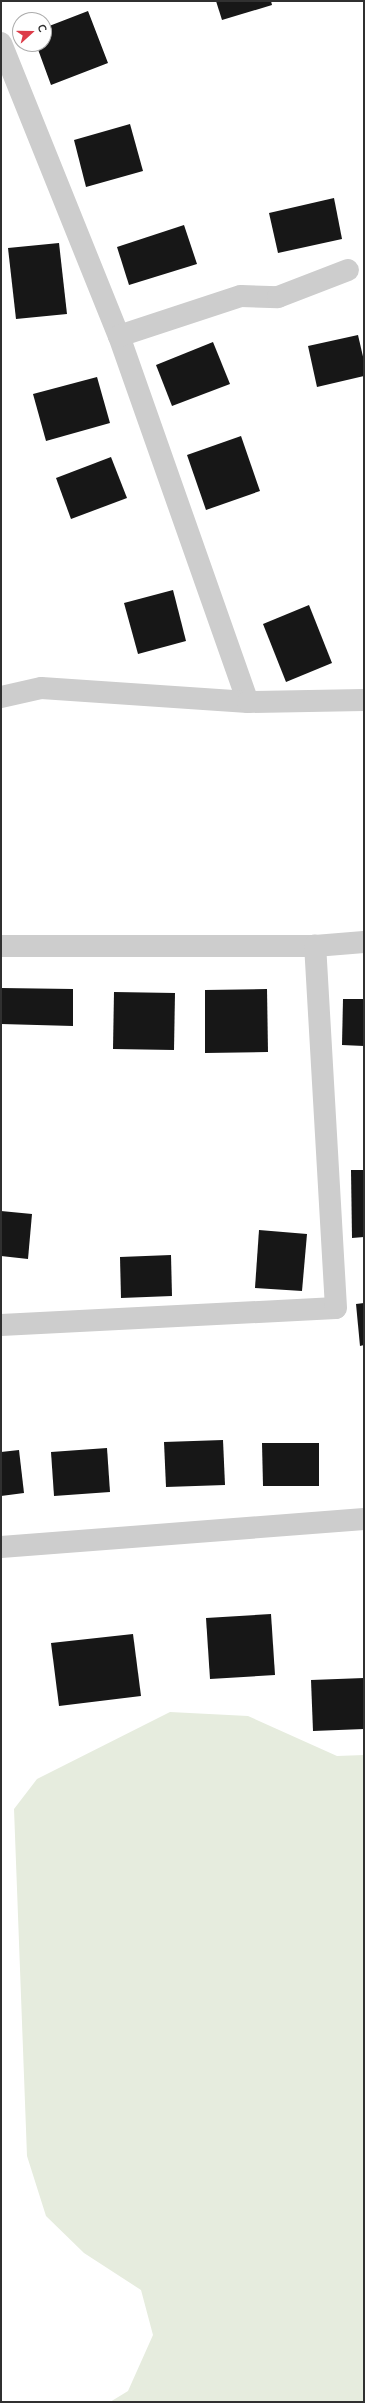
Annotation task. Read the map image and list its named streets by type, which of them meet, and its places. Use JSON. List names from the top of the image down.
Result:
{
  "north": "right"
}
